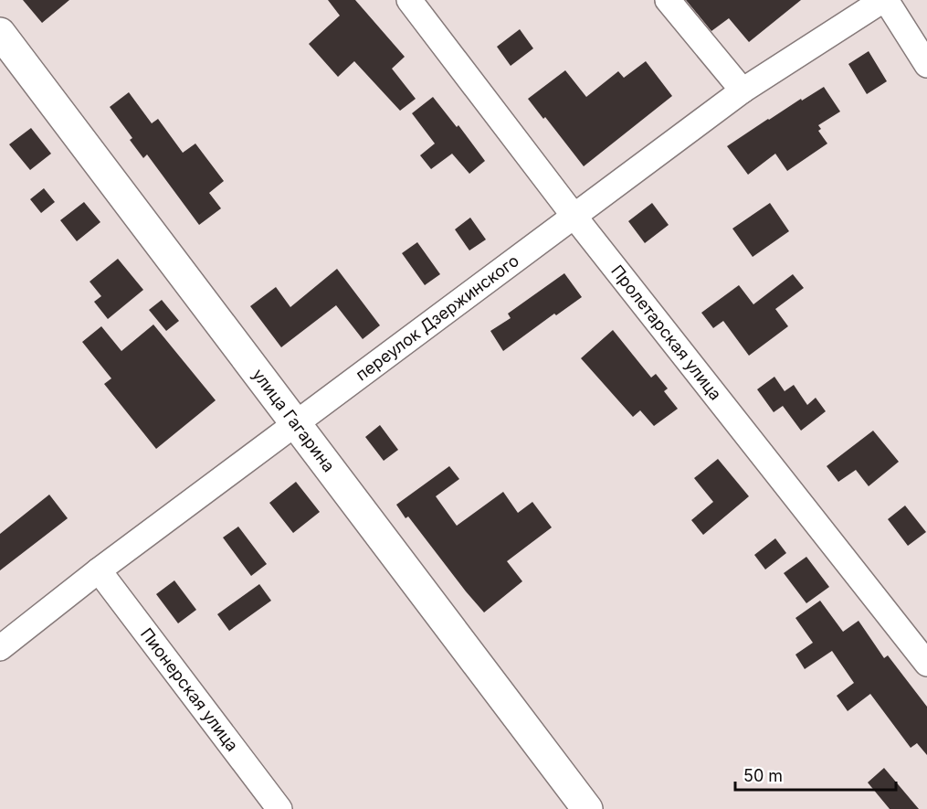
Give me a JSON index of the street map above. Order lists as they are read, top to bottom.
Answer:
{
  "streets": {
    "street": [
      "переулок Дзержинского",
      "Пролетарская улица",
      "улица Гагарина",
      "Пионерская улица"
    ]
  },
  "crossings": [
    ["переулок Дзержинского", "Пролетарская улица"],
    ["переулок Дзержинского", "улица Гагарина"],
    ["переулок Дзержинского", "Пионерская улица"]
  ],
  "scale_bar": "50 m"
}
